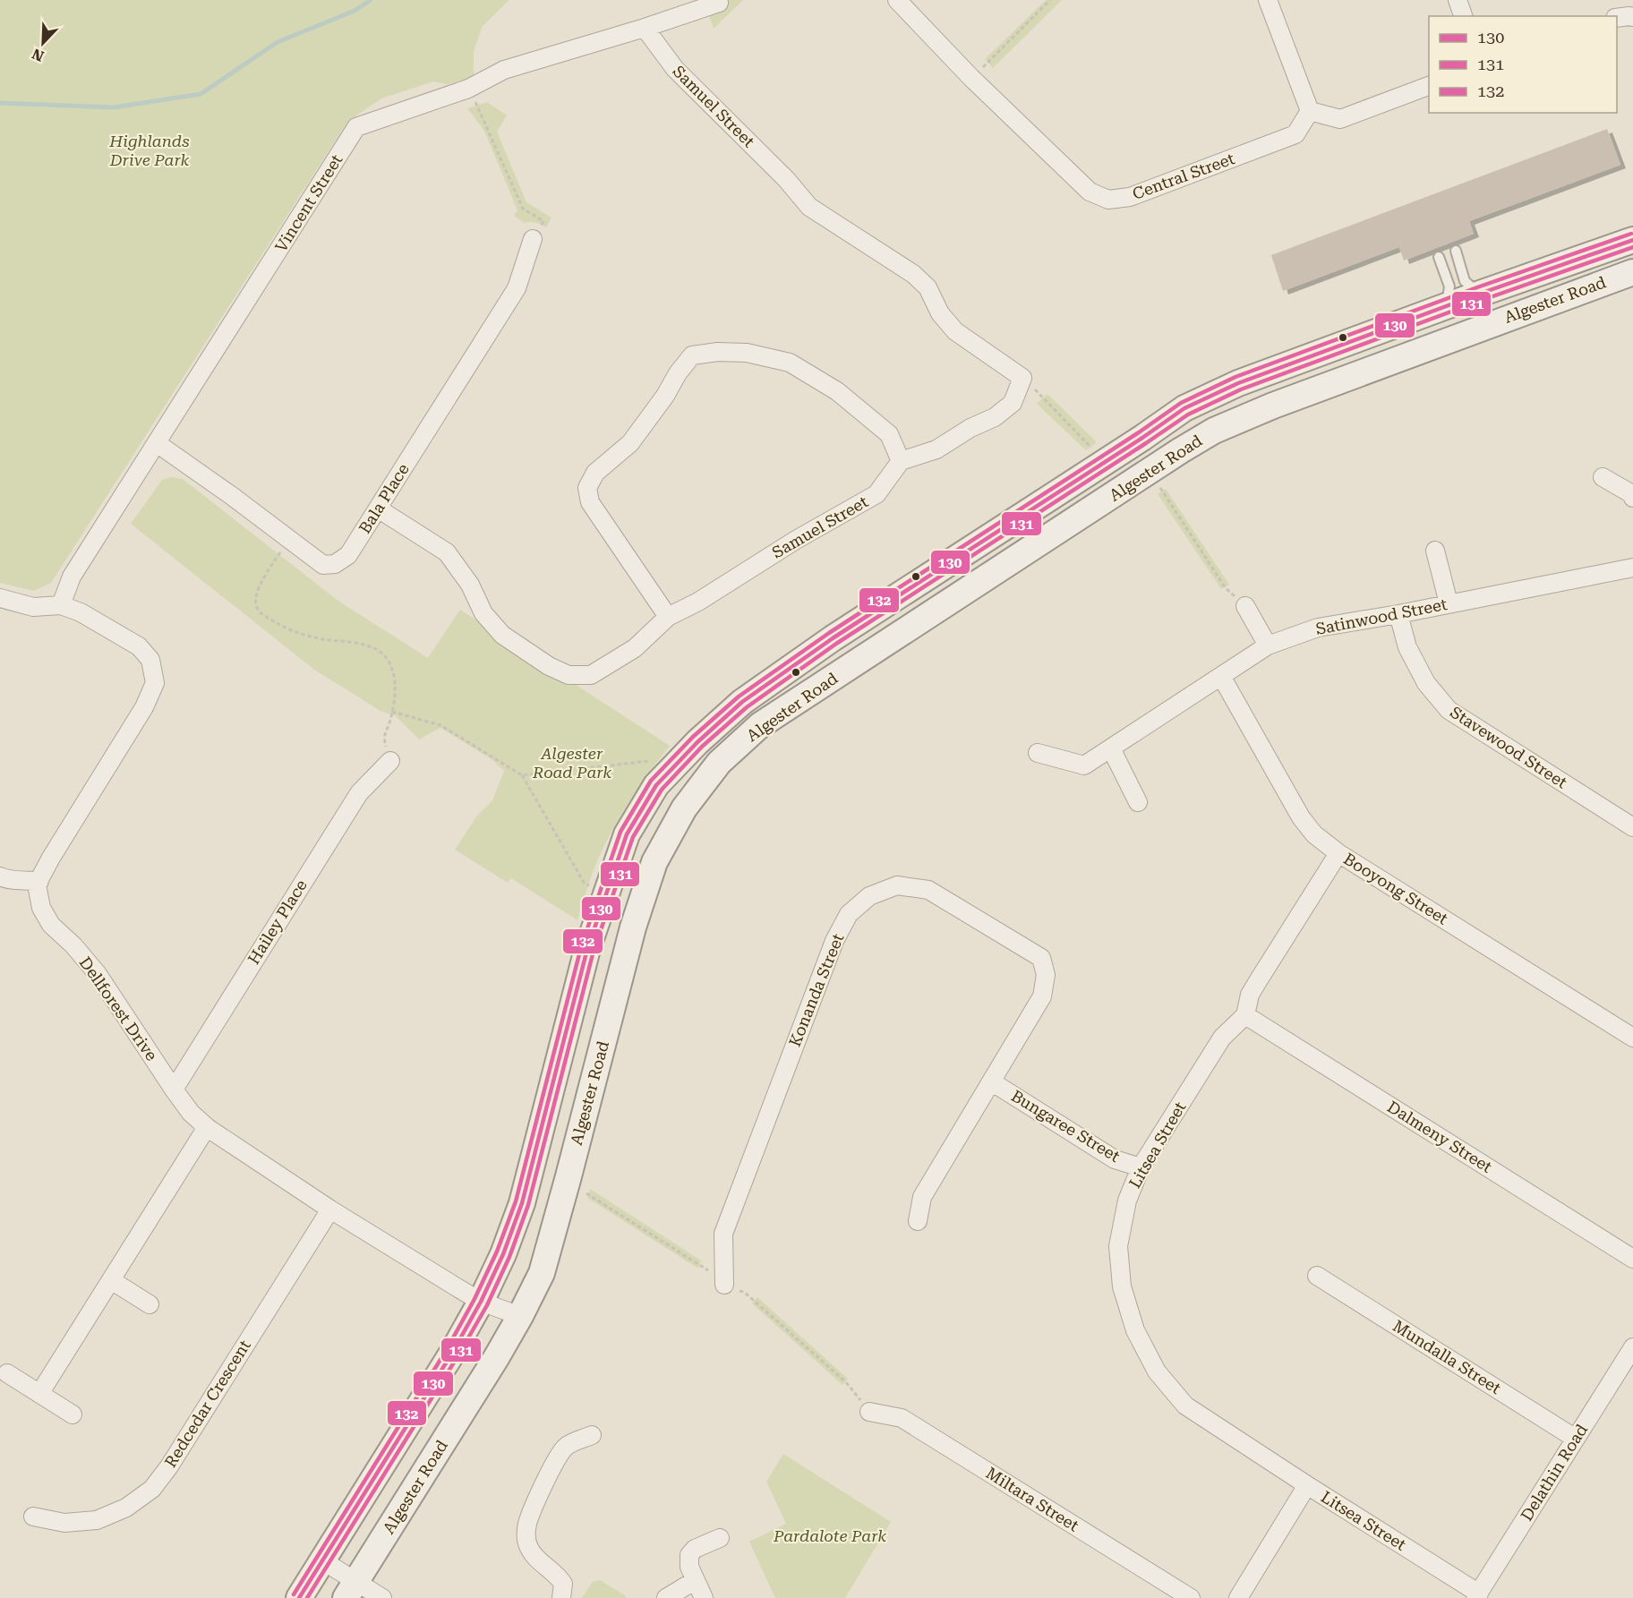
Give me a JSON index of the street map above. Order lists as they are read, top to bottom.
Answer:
{
  "streets": {
    "main road": ["Algester Road"],
    "street": [
      "Samuel Street",
      "Central Street",
      "Vincent Street",
      "Bala Place",
      "Satinwood Street",
      "Stavewood Street",
      "Booyong Street",
      "Hailey Place",
      "Konanda Street",
      "Dellforest Drive",
      "Bungaree Street",
      "Dalmeny Street",
      "Litsea Street",
      "Mundalla Street",
      "Redcedar Crescent",
      "Delathin Road",
      "Miltara Street"
    ]
  },
  "crossings": [
    ["Samuel Street", "Vincent Street"],
    ["Samuel Street", "Bala Place"],
    ["Vincent Street", "Bala Place"],
    ["Algester Road", "Dellforest Drive"],
    ["Satinwood Street", "Stavewood Street"],
    ["Satinwood Street", "Booyong Street"],
    ["Booyong Street", "Litsea Street"],
    ["Hailey Place", "Dellforest Drive"],
    ["Konanda Street", "Bungaree Street"],
    ["Dellforest Drive", "Redcedar Crescent"],
    ["Bungaree Street", "Litsea Street"],
    ["Dalmeny Street", "Litsea Street"],
    ["Litsea Street", "Delathin Road"],
    ["Mundalla Street", "Delathin Road"]
  ],
  "parks": ["Highlands Drive Park", "Algester Road Park", "Pardalote Park"],
  "lines": ["transit line 132", "transit line 130", "transit line 131"],
  "legend": ["130", "131", "132"],
  "north": "bottom left"
}
